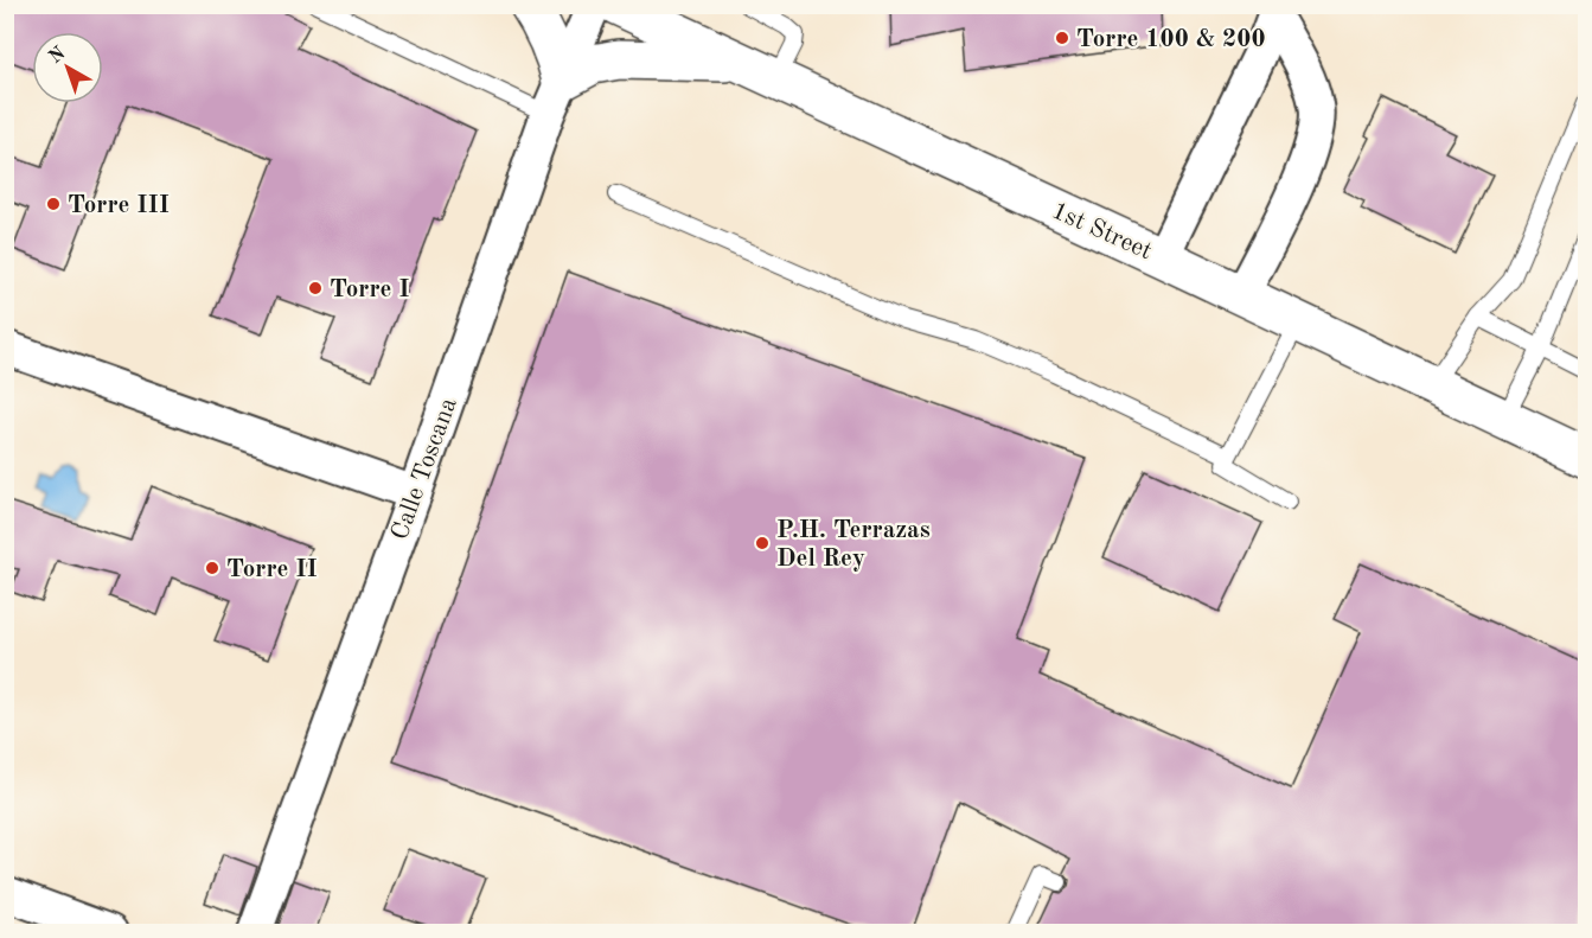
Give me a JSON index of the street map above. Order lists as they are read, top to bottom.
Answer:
{
  "streets": {
    "street": ["1st Street", "Calle Toscana"]
  },
  "places": [
    "Torre 100 & 200",
    "Torre III",
    "Torre I",
    "P.H. Terrazas Del Rey",
    "Torre II"
  ],
  "north": "top left"
}
